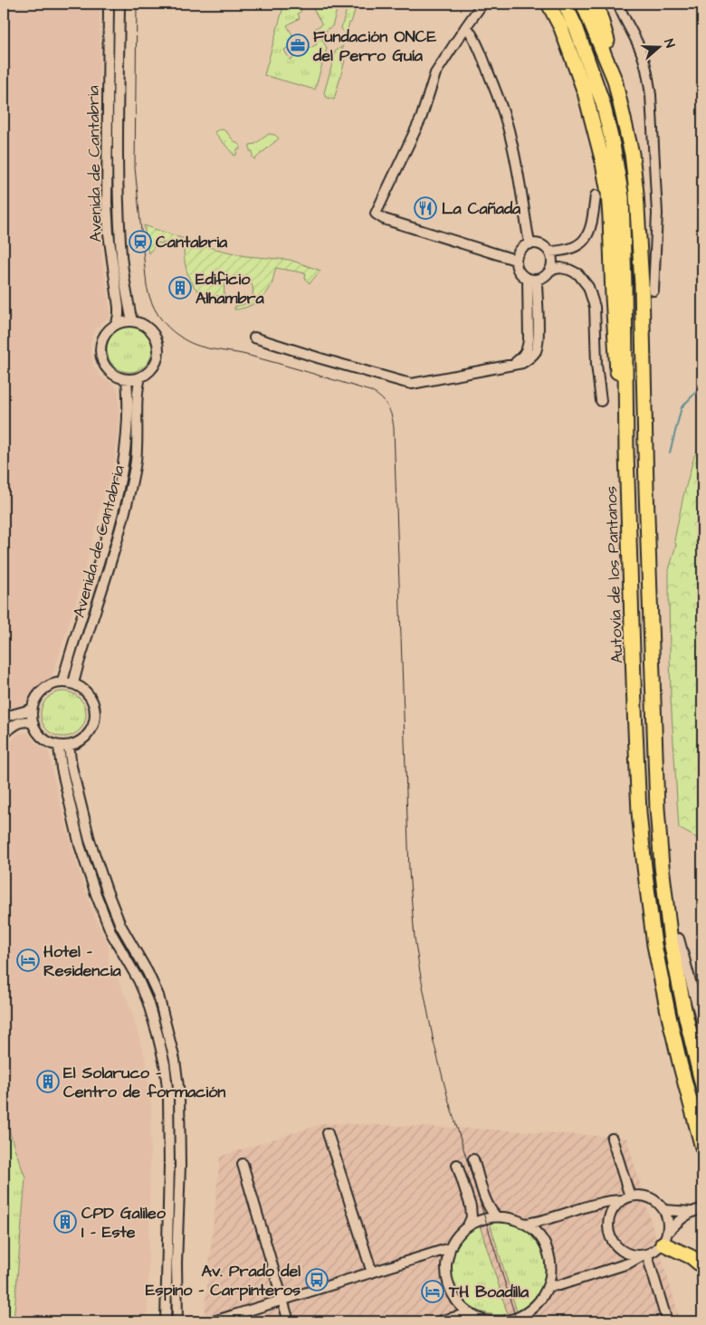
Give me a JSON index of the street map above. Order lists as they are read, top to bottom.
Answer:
{
  "streets": {
    "highway": ["Autovía de los Pantanos"],
    "street": ["Avenida de Cantabria"]
  },
  "places": {
    "office": ["Fundación ONCE del Perro Guía"],
    "restaurant": ["La Cañada"],
    "station": ["Cantabria"],
    "building": ["Edificio Alhambra", "El Solaruco - Centro de formación", "CPD Galileo I - Este"],
    "hotel": ["Hotel - Residencia", "TH Boadilla"],
    "bus stop": ["Av. Prado del Espino - Carpinteros"]
  },
  "north": "right"
}
